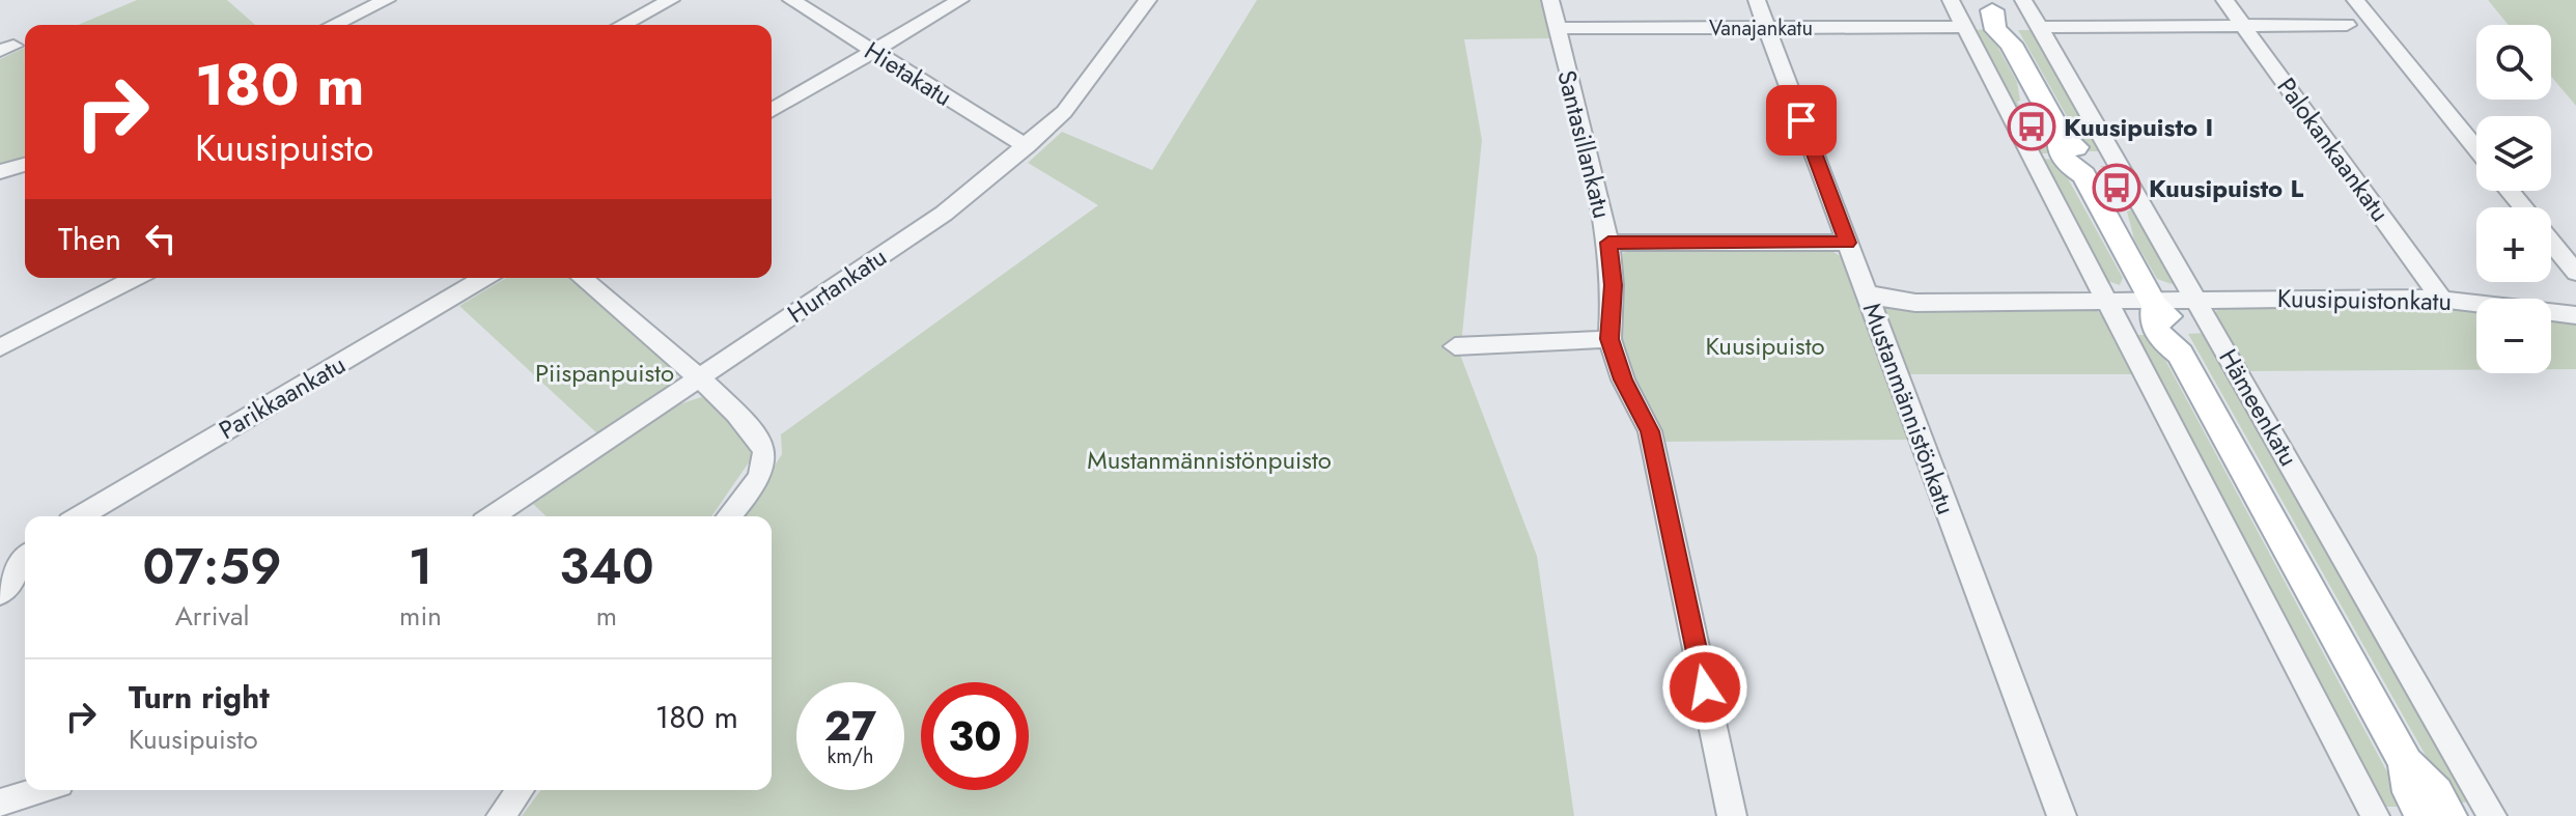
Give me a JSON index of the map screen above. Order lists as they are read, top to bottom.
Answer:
{
  "streets": {
    "main road": ["Hämeenkatu"],
    "street": [
      "Vanajankatu",
      "Hietakatu",
      "Santasillankatu",
      "Palokankaankatu",
      "Hurtankatu",
      "Kuusipuistonkatu",
      "Parikkaankatu",
      "Mustanmännistönkatu"
    ]
  },
  "crossings": [
    ["Vanajankatu", "Santasillankatu"],
    ["Vanajankatu", "Mustanmännistönkatu"],
    ["Hietakatu", "Hurtankatu"],
    ["Palokankaankatu", "Kuusipuistonkatu"],
    ["Kuusipuistonkatu", "Hämeenkatu"]
  ],
  "parks": ["Kuusipuisto", "Piispanpuisto", "Mustanmännistönpuisto"],
  "places": {
    "bus stop": ["Kuusipuisto I", "Kuusipuisto L"]
  },
  "page": {
    "map_buttons": ["+", "−"],
    "turn": ["180 m", "Kuusipuisto"],
    "then": "Then",
    "eta": [
      "07:59",
      "Arrival",
      "1",
      "min",
      "340",
      "m"
    ],
    "list": [
      {
        "name": "Turn right",
        "note": "Kuusipuisto",
        "value": "180 m"
      }
    ],
    "speed": "27 km/h",
    "limit": "30"
  }
}
